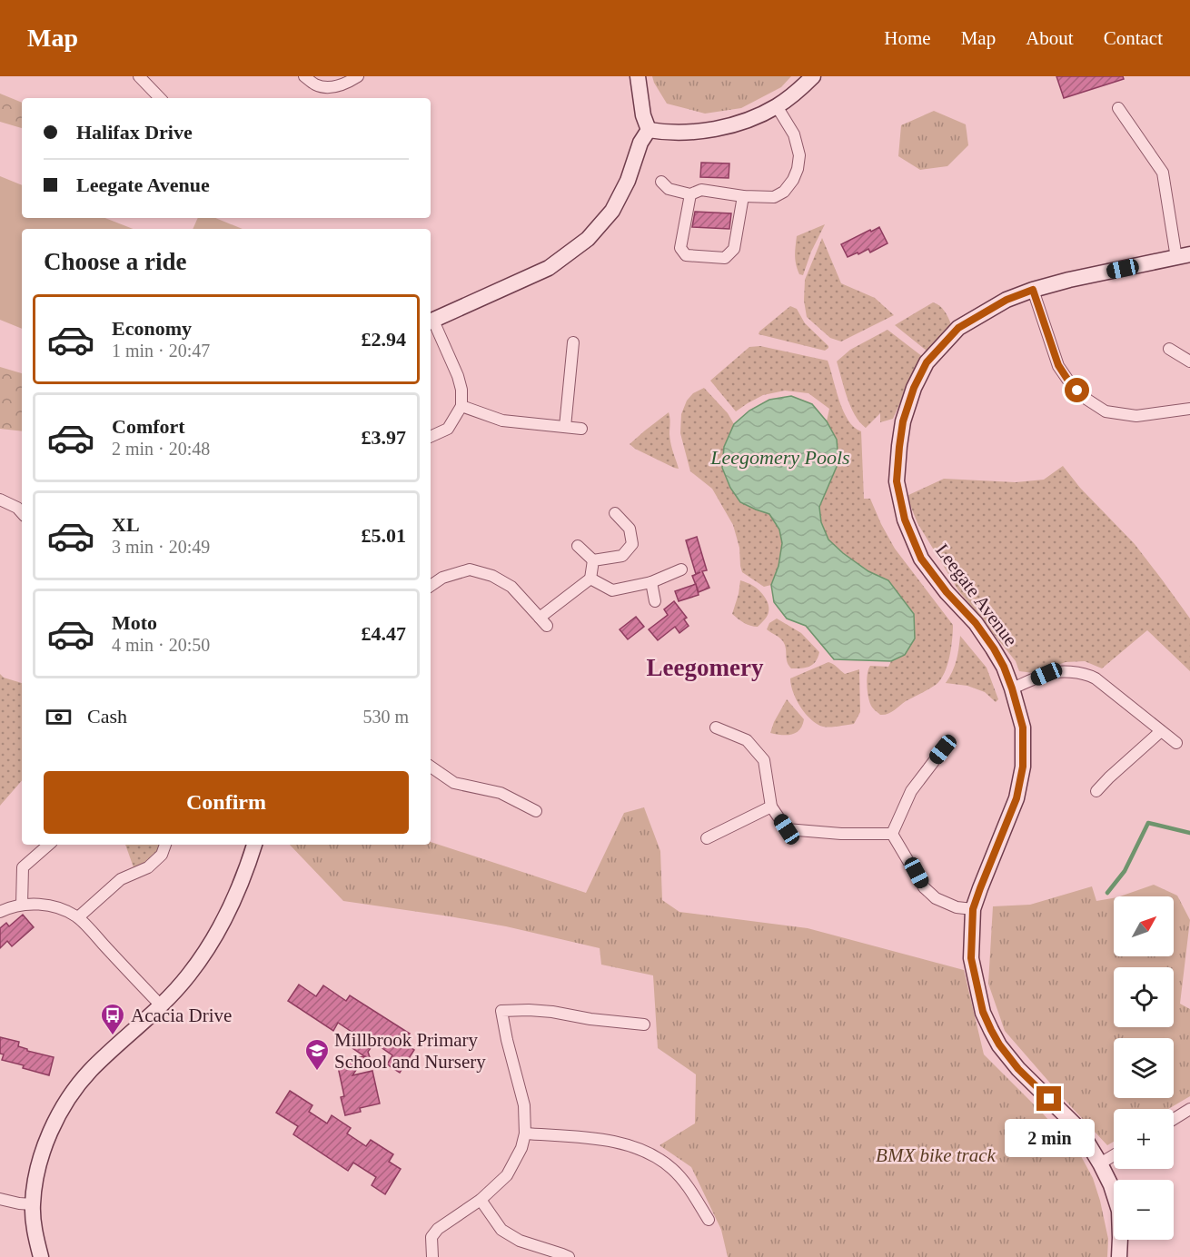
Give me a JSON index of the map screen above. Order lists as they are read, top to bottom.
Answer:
{
  "streets": {
    "street": ["Leegate Avenue"]
  },
  "districts": ["Leegomery"],
  "water": ["Leegomery Pools"],
  "parks": ["BMX bike track"],
  "places": {
    "bus stop": ["Acacia Drive"],
    "school or university": ["Millbrook Primary School and Nursery"]
  },
  "north": "top right",
  "page": {
    "header": "Map",
    "nav": [
      "Home",
      "Map",
      "About",
      "Contact"
    ],
    "banner": ["Halifax Drive", "Leegate Avenue"],
    "heading": "Choose a ride",
    "list": [
      {
        "name": "Economy",
        "note": "1 min · 20:47",
        "value": "£2.94"
      },
      {
        "name": "Comfort",
        "note": "2 min · 20:48",
        "value": "£3.97"
      },
      {
        "name": "XL",
        "note": "3 min · 20:49",
        "value": "£5.01"
      },
      {
        "name": "Moto",
        "note": "4 min · 20:50",
        "value": "£4.47"
      }
    ],
    "pay": ["Cash", "530 m"],
    "buttons": "Confirm",
    "map_buttons": ["+", "−"],
    "bubble": "2 min"
  }
}
